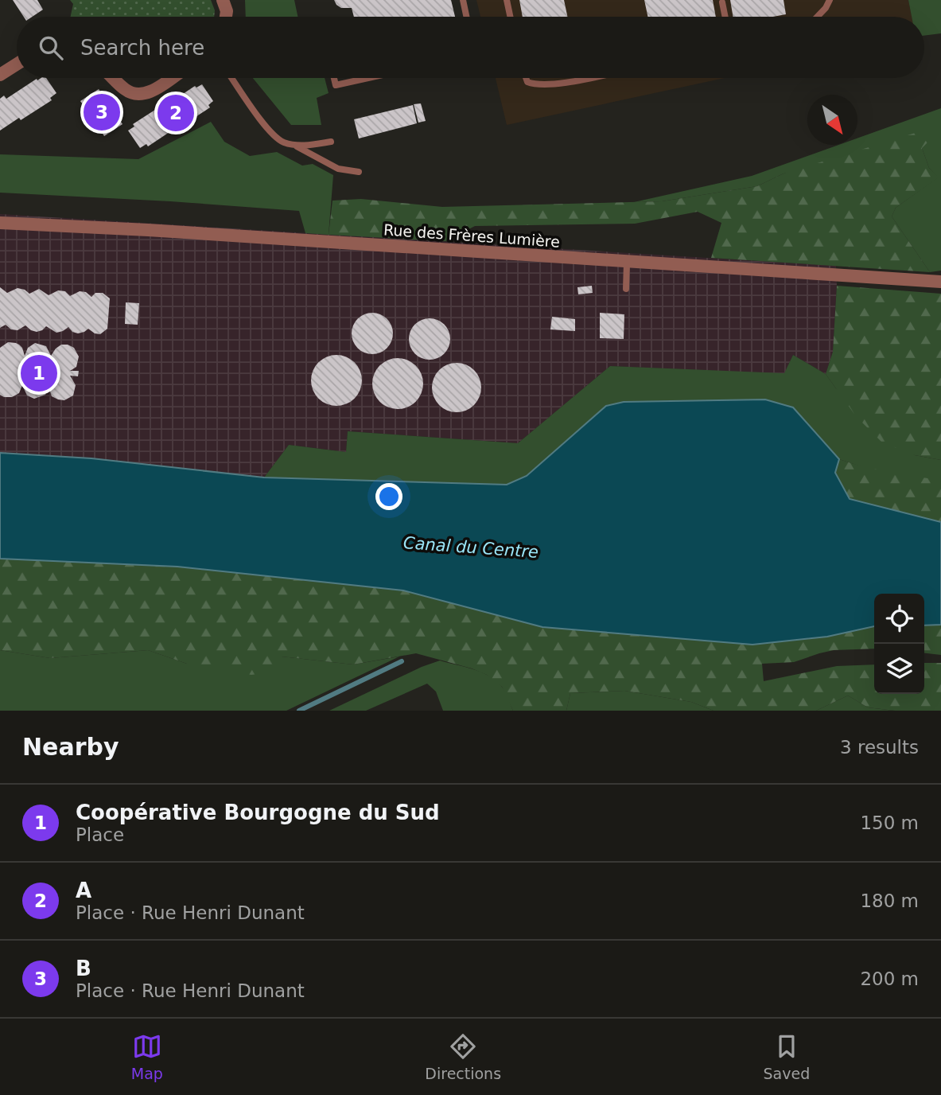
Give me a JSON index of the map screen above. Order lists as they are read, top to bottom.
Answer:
{
  "streets": {
    "street": ["Rue des Frères Lumière"]
  },
  "water": ["Canal du Centre"],
  "north": "bottom right",
  "page": {
    "search": "Search here",
    "pins": ["3", "2", "1"],
    "heading": ["Nearby", "3 results"],
    "list": [
      {
        "mark": "1",
        "name": "Coopérative Bourgogne du Sud",
        "note": "Place",
        "value": "150 m"
      },
      {
        "mark": "2",
        "name": "A",
        "note": "Place · Rue Henri Dunant",
        "value": "180 m"
      },
      {
        "mark": "3",
        "name": "B",
        "note": "Place · Rue Henri Dunant",
        "value": "200 m"
      }
    ],
    "nav": ["Map", "Directions", "Saved"]
  }
}
